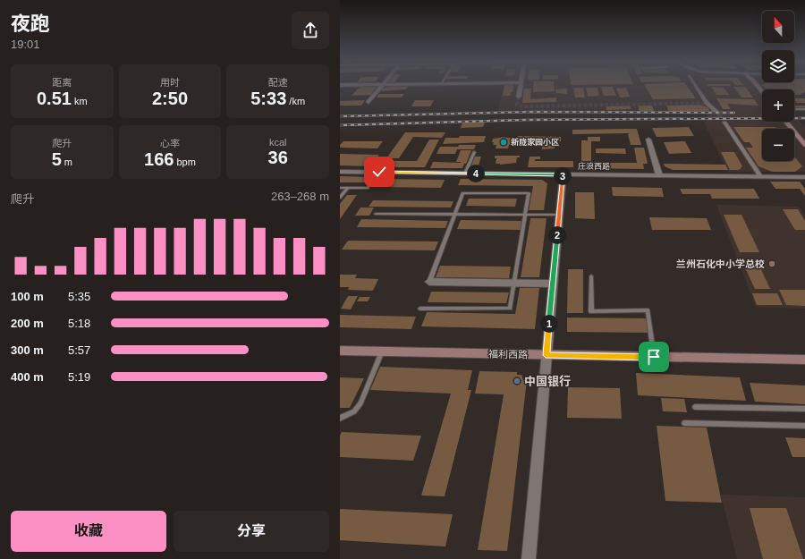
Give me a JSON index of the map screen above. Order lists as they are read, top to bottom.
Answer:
{
  "streets": {
    "main road": ["福利西路"],
    "street": ["庄浪西路"]
  },
  "places": ["新陇家园小区", "兰州石化中小学总校", "中国银行"],
  "north": "top",
  "page": {
    "heading": ["夜跑", "19:01"],
    "map_buttons": ["+", "−"],
    "stats": [
      ["距离", "0.51 km"],
      ["用时", "2:50"],
      ["配速", "5:33 /km"],
      ["爬升", "5 m"],
      ["心率", "166 bpm"],
      ["kcal", "36"]
    ],
    "pins": [
      "4",
      "3",
      "2",
      "1"
    ],
    "chart": ["爬升", "263–268 m"],
    "list": [
      {
        "name": "100 m",
        "note": "5:35"
      },
      {
        "name": "200 m",
        "note": "5:18"
      },
      {
        "name": "300 m",
        "note": "5:57"
      },
      {
        "name": "400 m",
        "note": "5:19"
      }
    ],
    "buttons": ["收藏", "分享"]
  }
}
